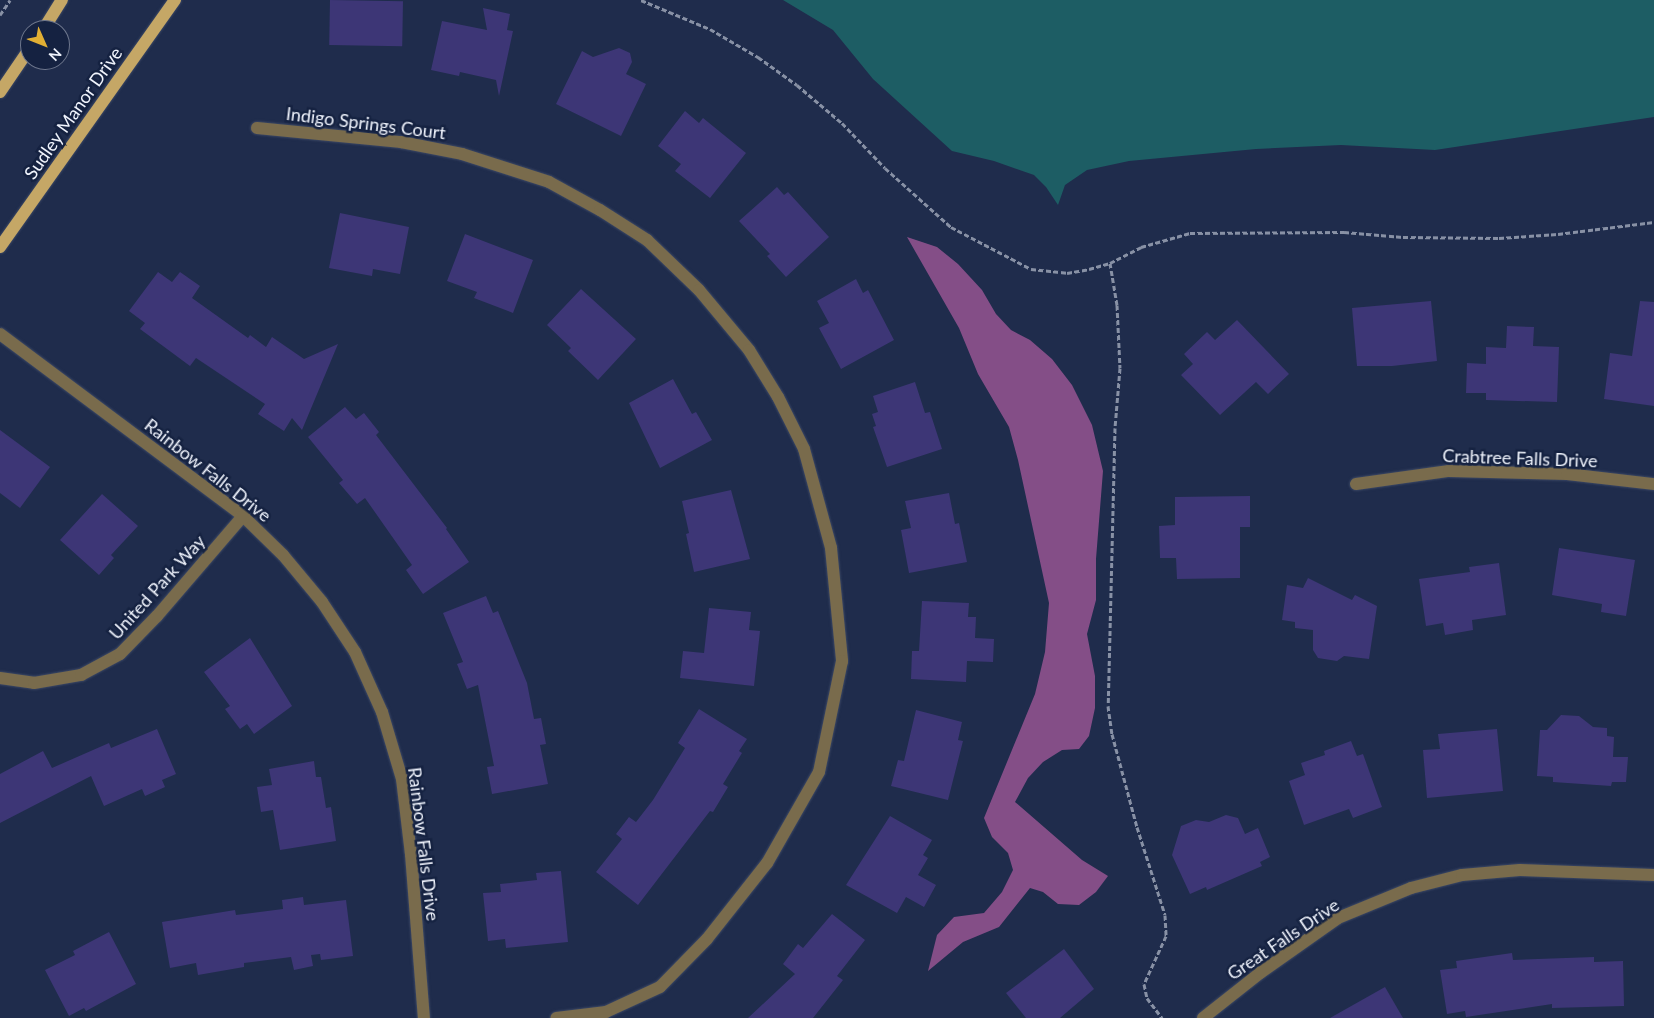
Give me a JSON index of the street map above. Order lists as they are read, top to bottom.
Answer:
{
  "streets": {
    "main road": ["Sudley Manor Drive"],
    "street": [
      "Indigo Springs Court",
      "Crabtree Falls Drive",
      "Rainbow Falls Drive",
      "United Park Way",
      "Great Falls Drive"
    ]
  },
  "crossings": [
    ["Rainbow Falls Drive", "United Park Way"]
  ],
  "north": "bottom right"
}
